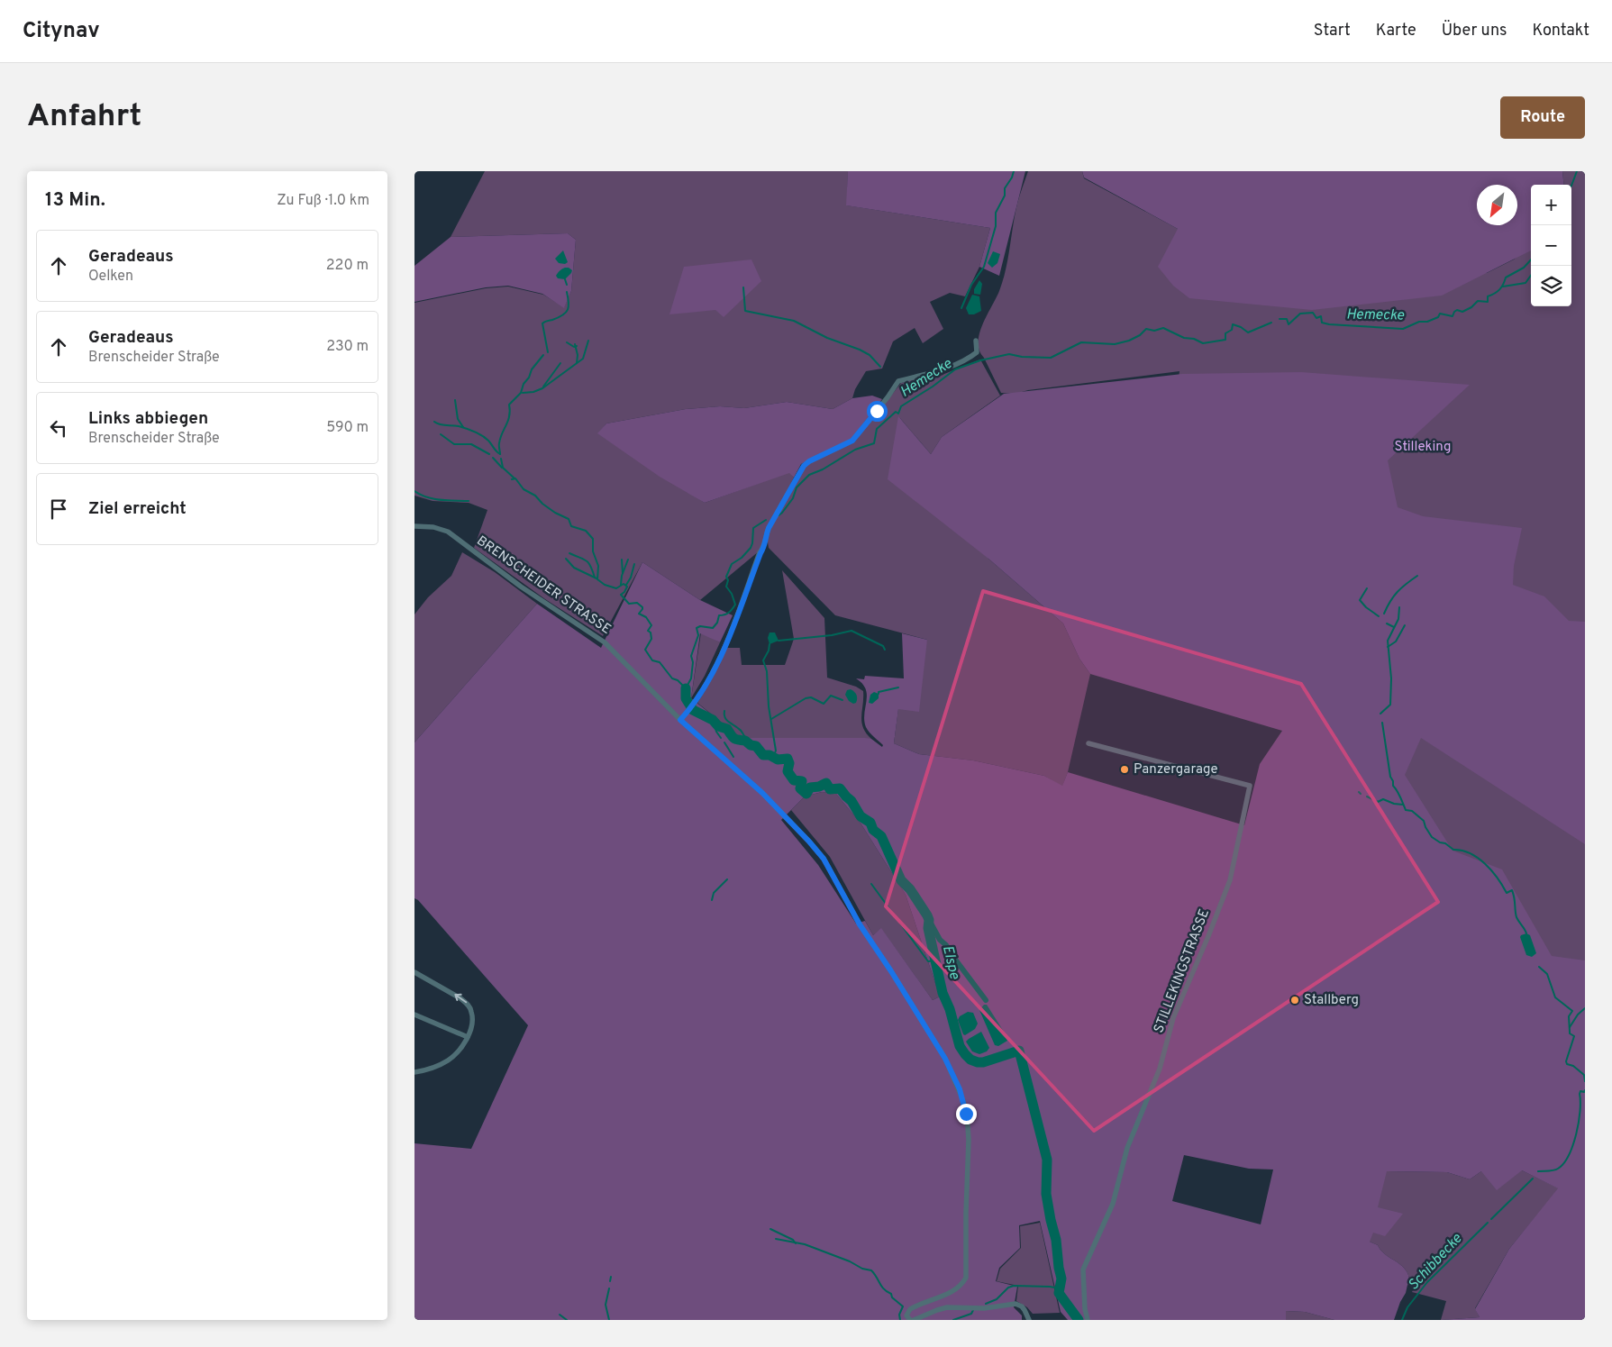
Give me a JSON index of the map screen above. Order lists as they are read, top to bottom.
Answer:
{
  "streets": {
    "street": ["BRENSCHEIDER STRASSE", "STILLEKINGSTRASSE"]
  },
  "water": ["Hemecke", "Elspe", "Schibbecke"],
  "parks": ["Stilleking"],
  "places": ["Panzergarage", "Stallberg"],
  "north": "bottom left",
  "page": {
    "header": "Citynav",
    "nav": [
      "Start",
      "Karte",
      "Über uns",
      "Kontakt"
    ],
    "buttons": "Route",
    "title": "Anfahrt",
    "heading": ["13 Min.", "Zu Fuß · 1.0 km"],
    "map_buttons": ["+", "−"],
    "list": [
      ["Geradeaus", "Oelken", "220 m"],
      ["Geradeaus", "Brenscheider Straße", "230 m"],
      ["Links abbiegen", "Brenscheider Straße", "590 m"],
      "Ziel erreicht"
    ]
  }
}
